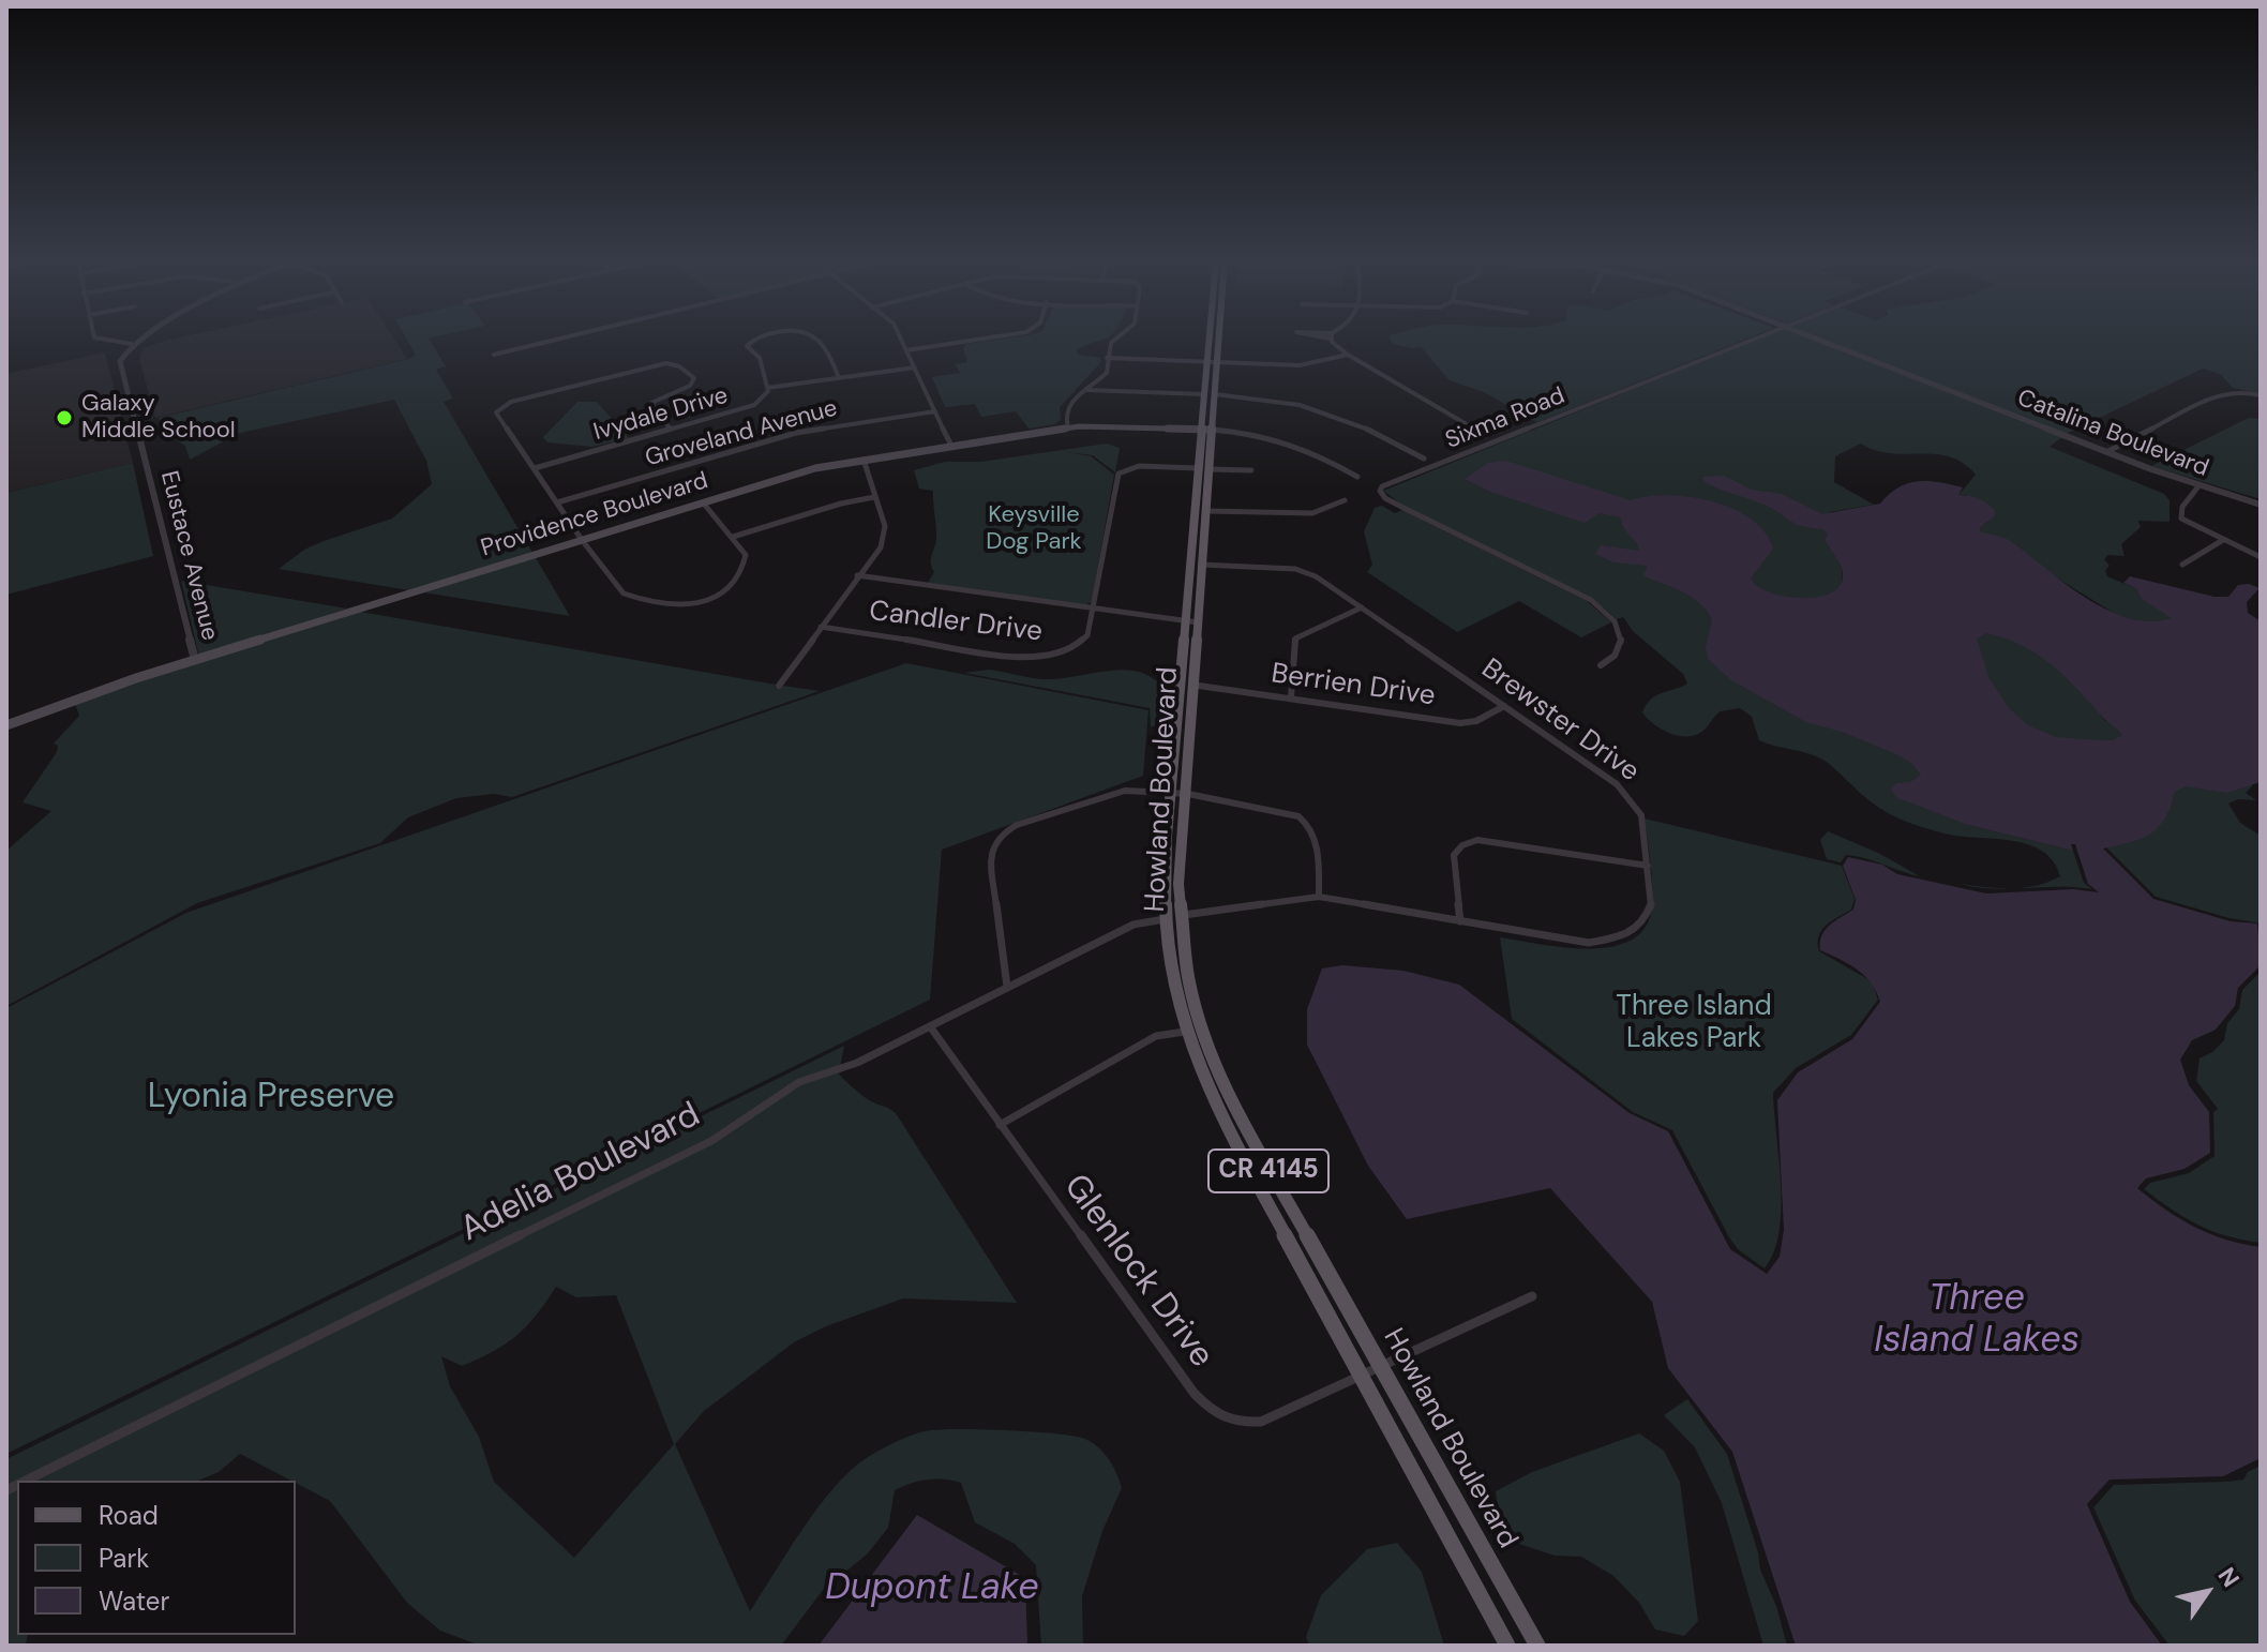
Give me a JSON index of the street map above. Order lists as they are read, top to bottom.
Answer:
{
  "streets": {
    "main road": ["Providence Boulevard", "Howland Boulevard", "CR 4145"],
    "street": [
      "Ivydale Drive",
      "Sixma Road",
      "Groveland Avenue",
      "Catalina Boulevard",
      "Eustace Avenue",
      "Candler Drive",
      "Berrien Drive",
      "Brewster Drive",
      "Adelia Boulevard",
      "Glenlock Drive"
    ]
  },
  "crossings": [
    ["Providence Boulevard", "Eustace Avenue"],
    ["Providence Boulevard", "Howland Boulevard"],
    ["Candler Drive", "Howland Boulevard"],
    ["Berrien Drive", "Brewster Drive"],
    ["Berrien Drive", "Howland Boulevard"],
    ["Brewster Drive", "Howland Boulevard"],
    ["Howland Boulevard", "Adelia Boulevard"],
    ["Howland Boulevard", "Glenlock Drive"],
    ["Adelia Boulevard", "Glenlock Drive"]
  ],
  "water": ["Three Island Lakes", "Dupont Lake"],
  "parks": ["Keysville Dog Park", "Three Island Lakes Park", "Lyonia Preserve"],
  "places": ["Galaxy Middle School"],
  "legend": ["Road", "Park", "Water"],
  "north": "top right"
}
